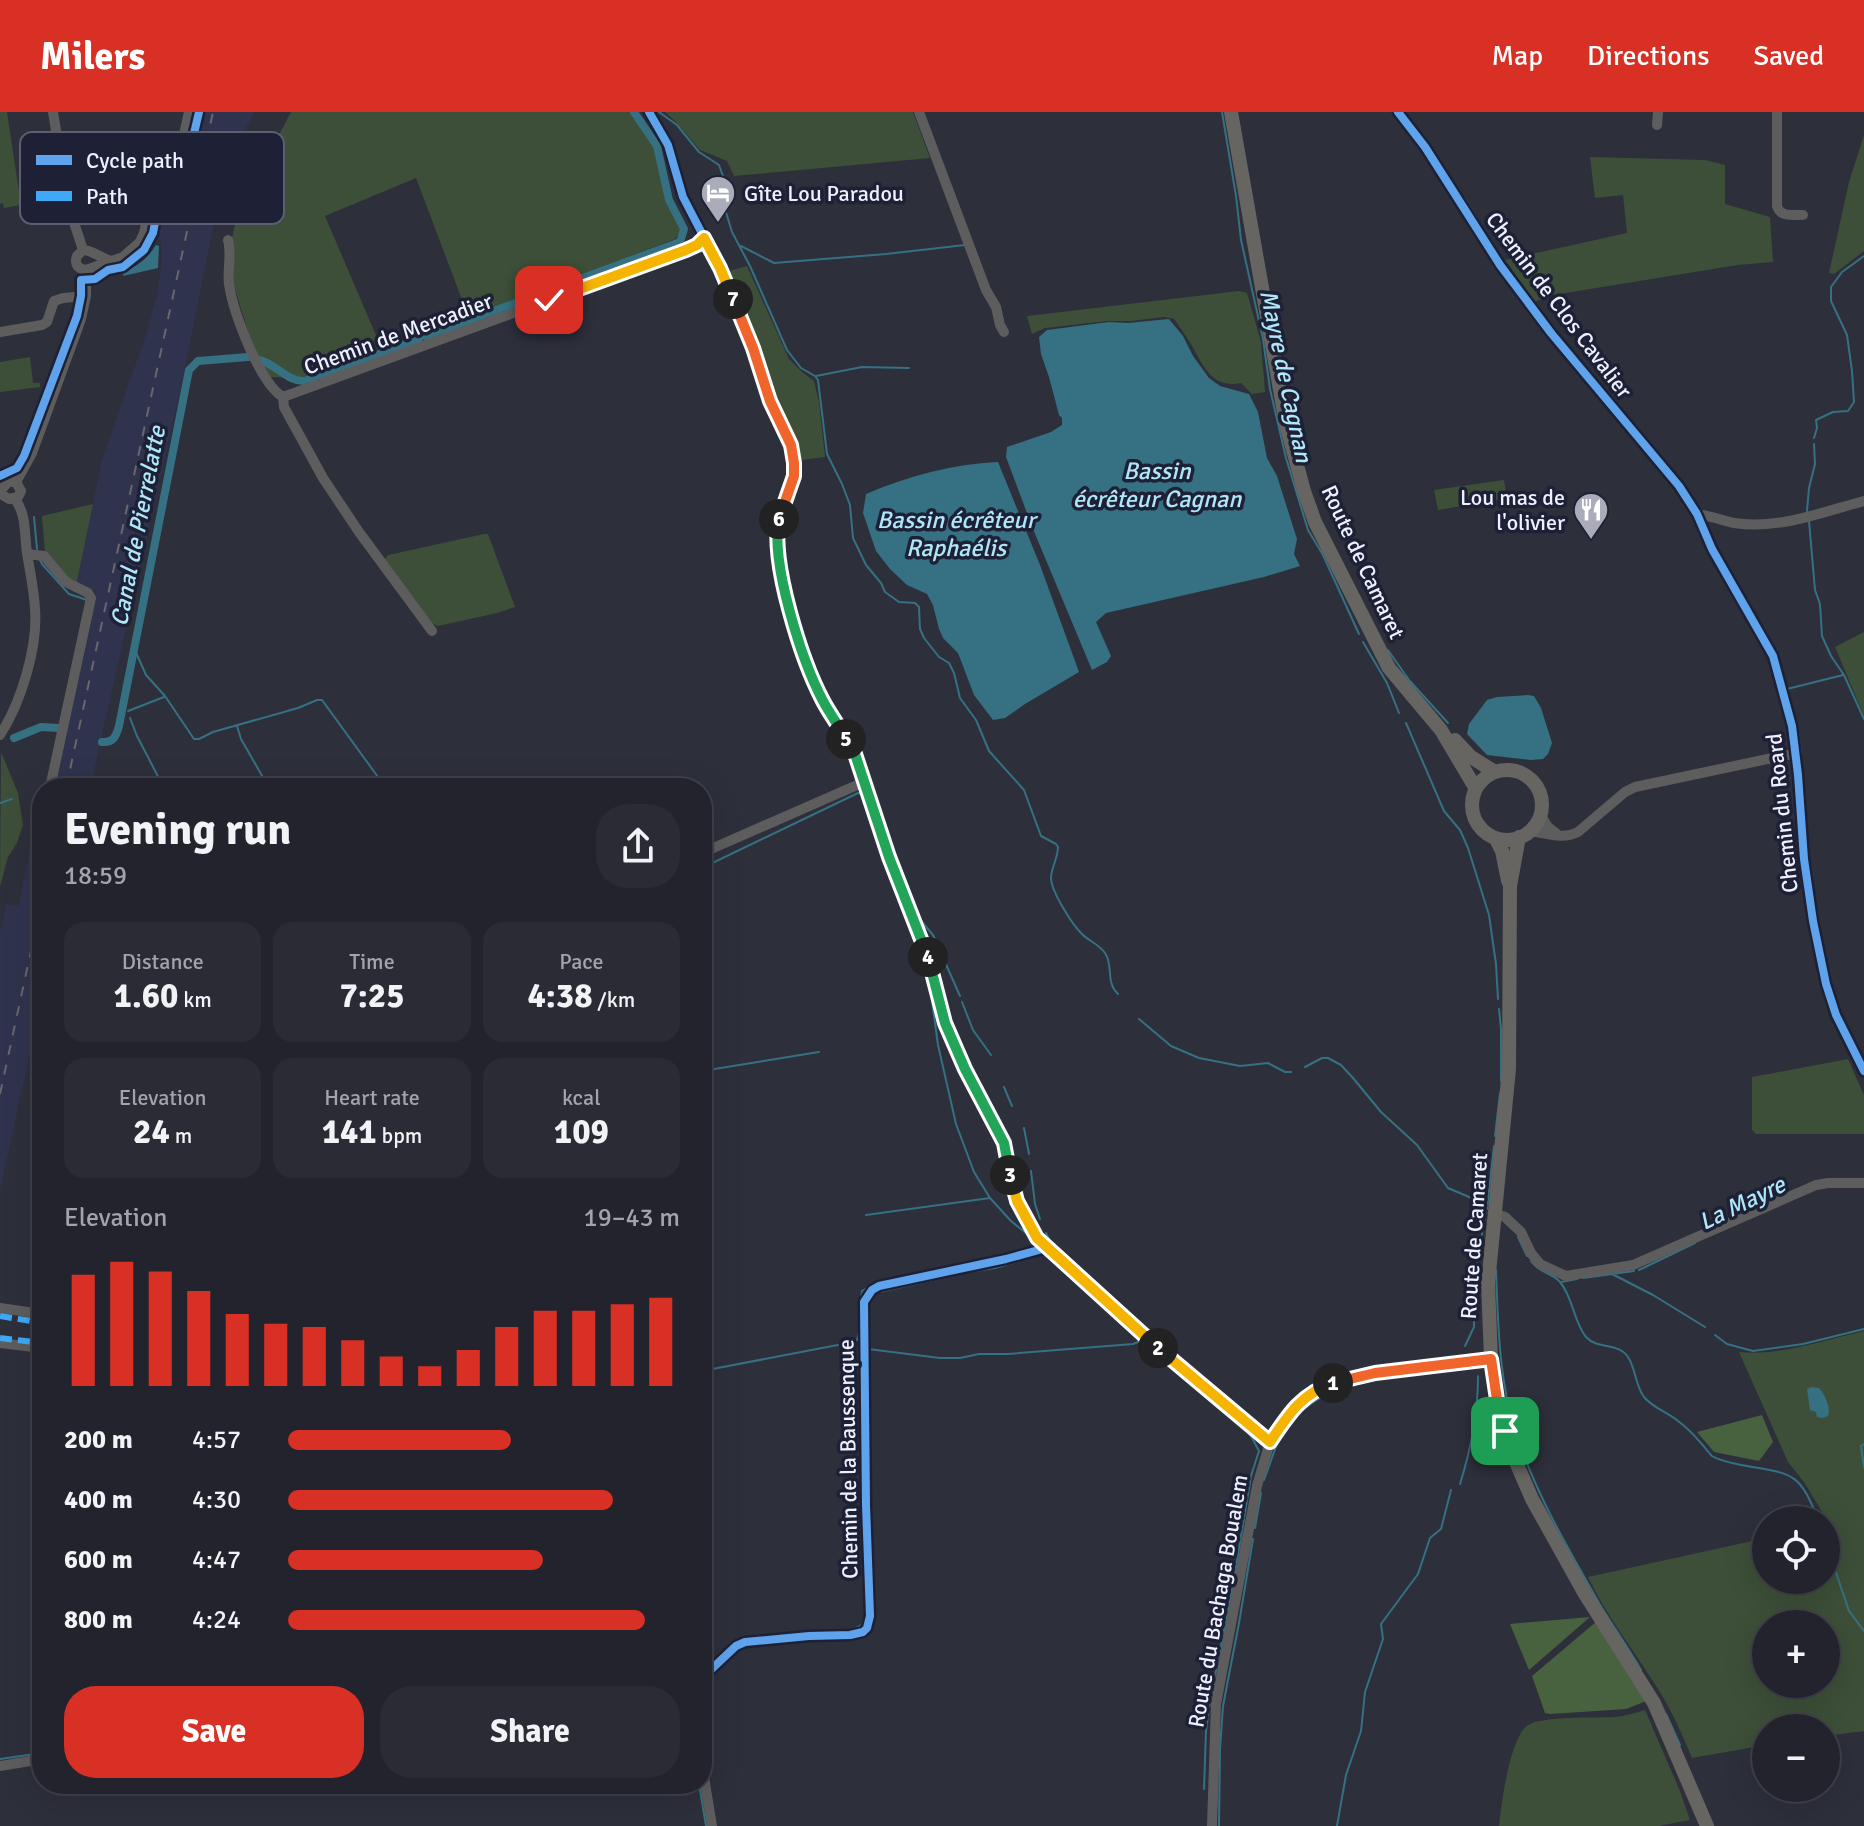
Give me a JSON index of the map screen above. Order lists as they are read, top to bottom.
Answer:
{
  "streets": {
    "main road": ["Route de Camaret"],
    "street": [
      "Chemin de Clos Cavalier",
      "Chemin de Mercadier",
      "Chemin du Roard",
      "Chemin de la Baussenque",
      "Route du Bachaga Boualem"
    ]
  },
  "crossings": [
    ["Chemin de Clos Cavalier", "Chemin du Roard"],
    ["Route de Camaret", "Route du Bachaga Boualem"]
  ],
  "water": [
    "Mayre de Cagnan",
    "Bassin écrêteur Cagnan",
    "Bassin écrêteur Raphaélis",
    "Canal de Pierrelatte",
    "La Mayre"
  ],
  "places": {
    "hotel": ["Gîte Lou Paradou"],
    "restaurant": ["Lou mas de l'olivier"]
  },
  "legend": ["Cycle path", "Path"],
  "page": {
    "header": "Milers",
    "nav": ["Map", "Directions", "Saved"],
    "pins": [
      "7",
      "6",
      "5",
      "4",
      "3",
      "2",
      "1"
    ],
    "heading": ["Evening run", "18:59"],
    "stats": [
      ["Distance", "1.60 km"],
      ["Time", "7:25"],
      ["Pace", "4:38 /km"],
      ["Elevation", "24 m"],
      ["Heart rate", "141 bpm"],
      ["kcal", "109"]
    ],
    "chart": ["Elevation", "19–43 m"],
    "list": [
      {
        "name": "200 m",
        "note": "4:57"
      },
      {
        "name": "400 m",
        "note": "4:30"
      },
      {
        "name": "600 m",
        "note": "4:47"
      },
      {
        "name": "800 m",
        "note": "4:24"
      }
    ],
    "map_buttons": ["+", "−"],
    "buttons": ["Save", "Share"]
  }
}
